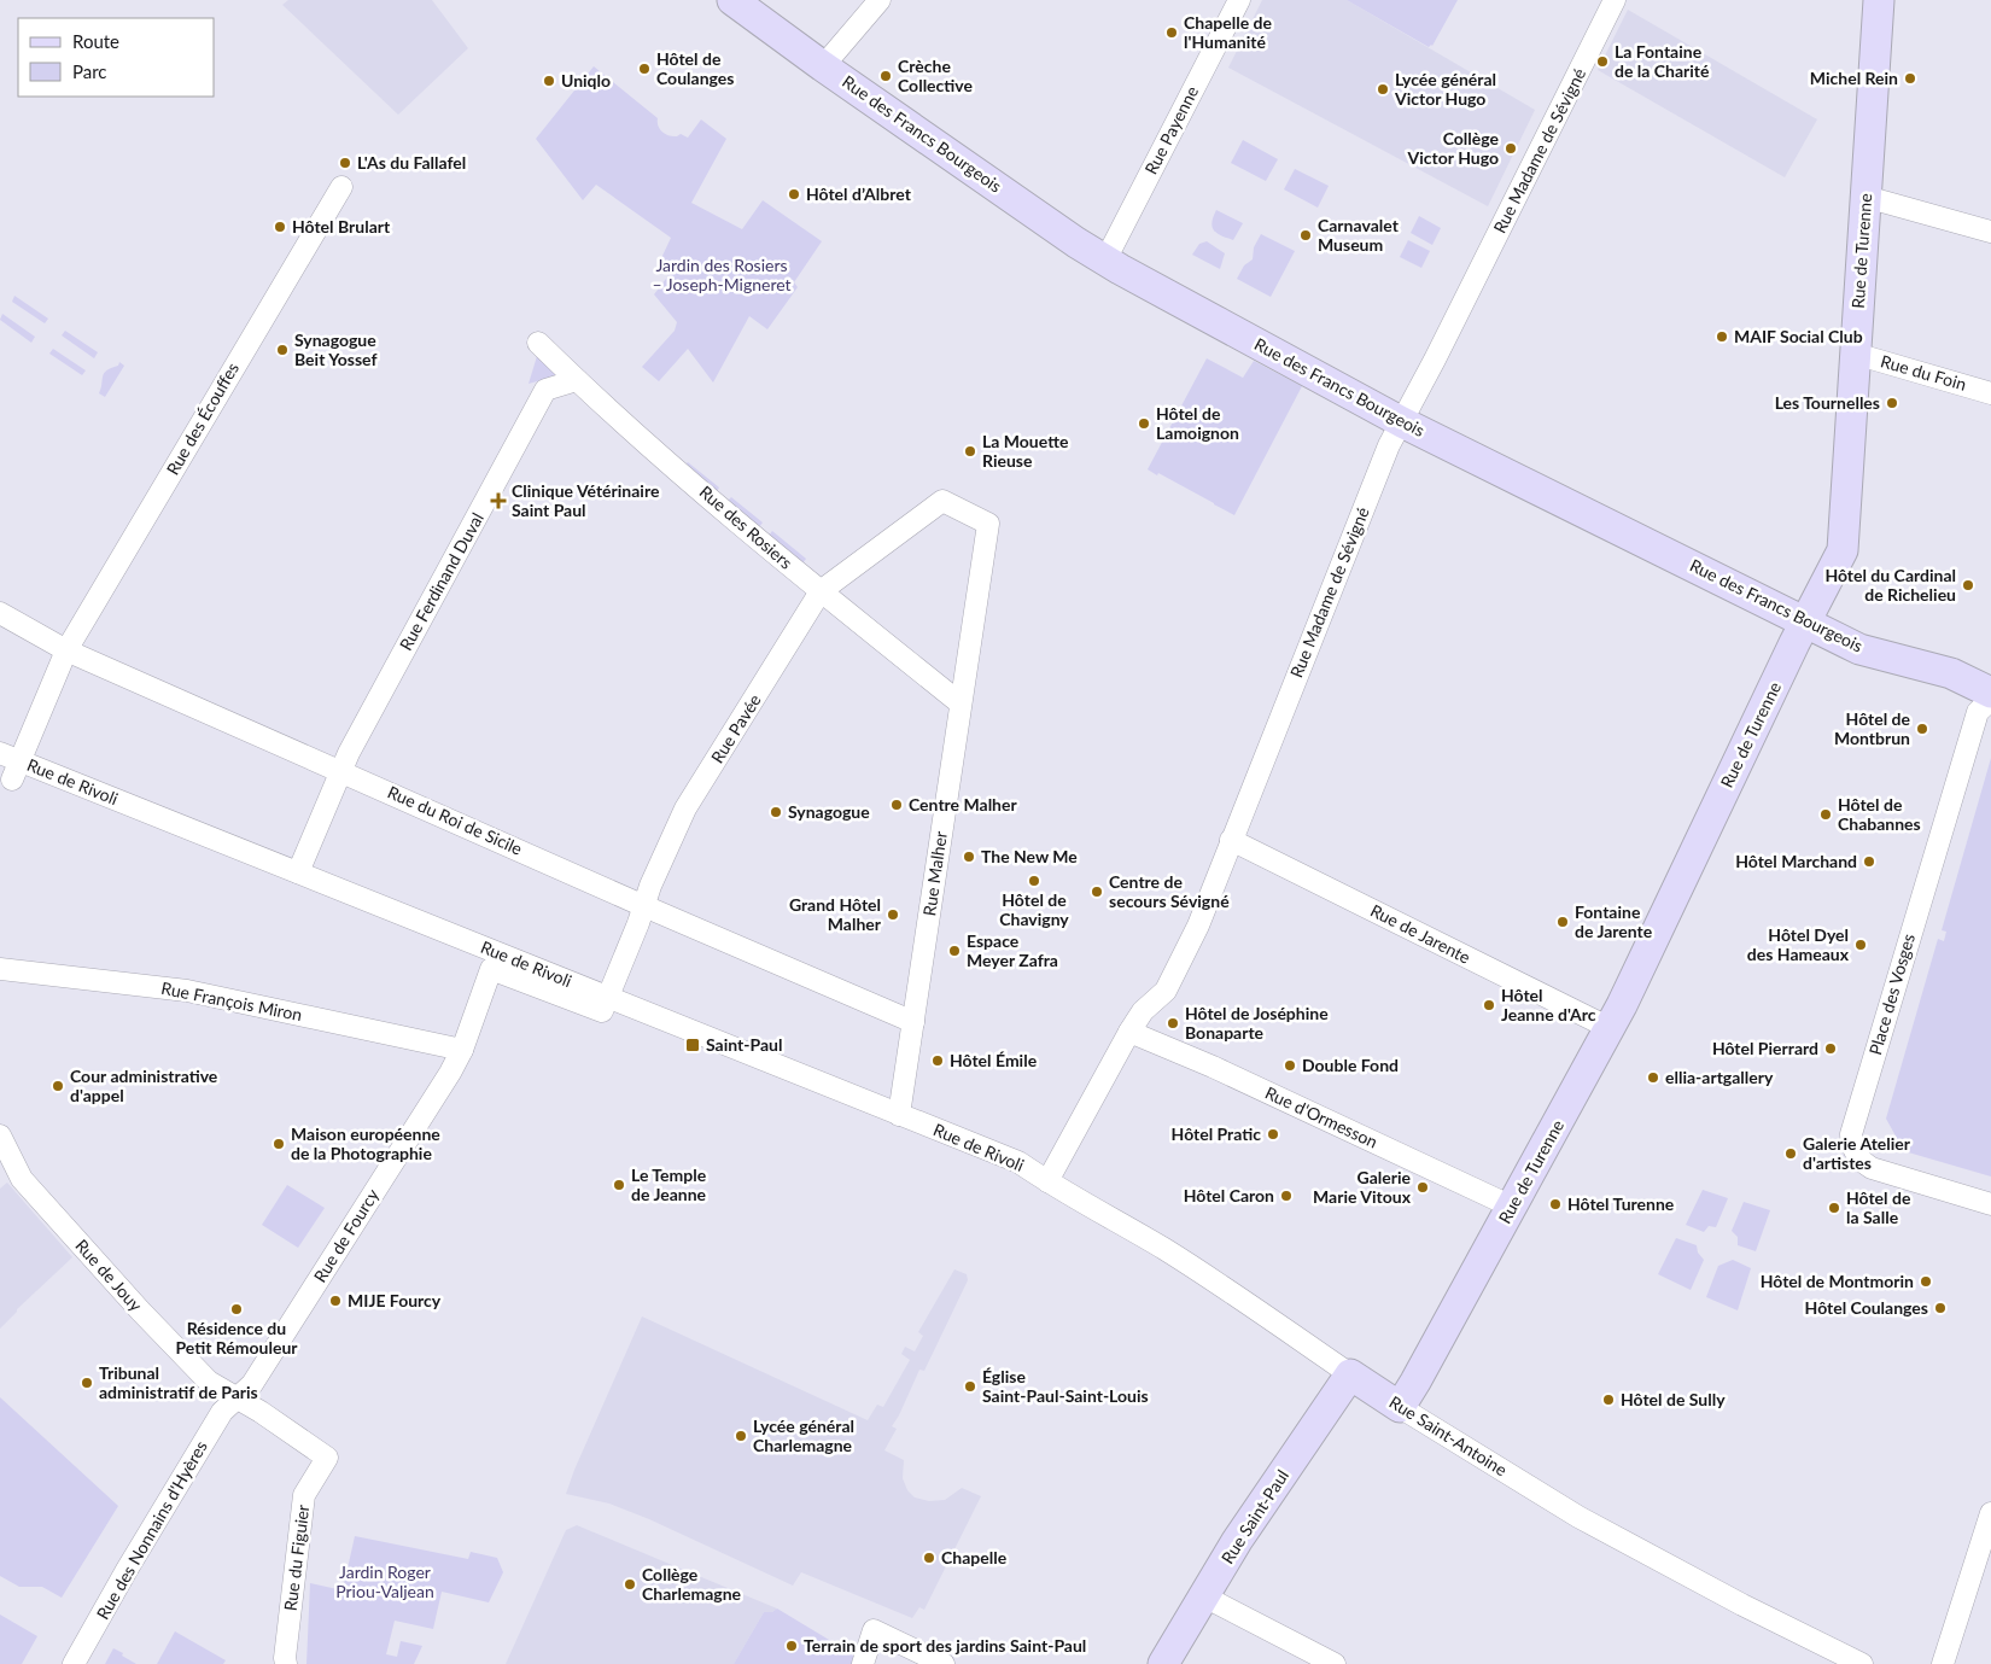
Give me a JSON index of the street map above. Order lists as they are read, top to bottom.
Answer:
{
  "streets": {
    "street": [
      "Rue Payenne",
      "Rue des Francs Bourgeois",
      "Rue Madame de Sévigné",
      "Rue de Turenne",
      "Rue du Foin",
      "Rue des Écouffes",
      "Rue des Rosiers",
      "Rue Ferdinand Duval",
      "Rue Pavée",
      "Rue de Rivoli",
      "Rue du Roi de Sicile",
      "Rue Malher",
      "Rue de Jarente",
      "Place des Vosges",
      "Rue François Miron",
      "Rue d'Ormesson",
      "Rue de Fourcy",
      "Rue de Jouy",
      "Rue Saint-Antoine",
      "Rue Saint-Paul",
      "Rue des Nonnains d'Hyères",
      "Rue du Figuier"
    ]
  },
  "crossings": [
    ["Rue Payenne", "Rue des Francs Bourgeois"],
    ["Rue des Francs Bourgeois", "Rue Madame de Sévigné"],
    ["Rue des Francs Bourgeois", "Rue de Turenne"],
    ["Rue Madame de Sévigné", "Rue de Rivoli"],
    ["Rue Madame de Sévigné", "Rue de Jarente"],
    ["Rue Madame de Sévigné", "Rue d'Ormesson"],
    ["Rue Madame de Sévigné", "Rue Saint-Antoine"],
    ["Rue de Turenne", "Rue du Foin"],
    ["Rue de Turenne", "Rue de Jarente"],
    ["Rue de Turenne", "Rue d'Ormesson"],
    ["Rue de Turenne", "Rue Saint-Antoine"],
    ["Rue des Écouffes", "Rue de Rivoli"],
    ["Rue des Écouffes", "Rue du Roi de Sicile"],
    ["Rue des Rosiers", "Rue Ferdinand Duval"],
    ["Rue des Rosiers", "Rue Pavée"],
    ["Rue des Rosiers", "Rue Malher"],
    ["Rue Ferdinand Duval", "Rue de Rivoli"],
    ["Rue Ferdinand Duval", "Rue du Roi de Sicile"],
    ["Rue Pavée", "Rue de Rivoli"],
    ["Rue Pavée", "Rue du Roi de Sicile"],
    ["Rue Pavée", "Rue Malher"],
    ["Rue de Rivoli", "Rue Malher"],
    ["Rue de Rivoli", "Rue de Fourcy"],
    ["Rue de Rivoli", "Rue Saint-Antoine"],
    ["Rue du Roi de Sicile", "Rue Malher"],
    ["Rue François Miron", "Rue de Fourcy"],
    ["Rue de Fourcy", "Rue de Jouy"],
    ["Rue de Fourcy", "Rue des Nonnains d'Hyères"],
    ["Rue de Jouy", "Rue des Nonnains d'Hyères"],
    ["Rue de Jouy", "Rue du Figuier"],
    ["Rue Saint-Antoine", "Rue Saint-Paul"]
  ],
  "parks": ["Jardin des Rosiers – Joseph-Migneret", "Jardin Roger Priou-Valjean"],
  "places": {
    "other": [
      "Chapelle de l'Humanité",
      "La Fontaine de la Charité",
      "Hôtel de Coulanges",
      "Crèche Collective",
      "Michel Rein",
      "Uniqlo",
      "Lycée général Victor Hugo",
      "Collège Victor Hugo",
      "L'As du Fallafel",
      "Hôtel d’Albret",
      "Hôtel Brulart",
      "Carnavalet Museum",
      "MAIF Social Club",
      "Synagogue Beit Yossef",
      "Les Tournelles",
      "Hôtel de Lamoignon",
      "La Mouette Rieuse",
      "Hôtel du Cardinal de Richelieu",
      "Hôtel de Montbrun",
      "Centre Malher",
      "Synagogue",
      "Hôtel de Chabannes",
      "The New Me",
      "Hôtel Marchand",
      "Hôtel de Chavigny",
      "Centre de secours Sévigné",
      "Grand Hôtel Malher",
      "Fontaine de Jarente",
      "Hôtel Dyel des Hameaux",
      "Espace Meyer Zafra",
      "Hôtel Jeanne d'Arc",
      "Hôtel de Joséphine Bonaparte",
      "Hôtel Pierrard",
      "Hôtel Émile",
      "Double Fond",
      "ellia-artgallery",
      "Cour administrative d'appel",
      "Hôtel Pratic",
      "Maison européenne de la Photographie",
      "Galerie Atelier d'artistes",
      "Le Temple de Jeanne",
      "Galerie Marie Vitoux",
      "Hôtel Caron",
      "Hôtel Turenne",
      "Hôtel de la Salle",
      "Hôtel de Montmorin",
      "MIJE Fourcy",
      "Hôtel Coulanges",
      "Résidence du Petit Rémouleur",
      "Tribunal administratif de Paris",
      "Église Saint-Paul-Saint-Louis",
      "Hôtel de Sully",
      "Lycée général Charlemagne",
      "Chapelle",
      "Collège Charlemagne",
      "Terrain de sport des jardins Saint-Paul"
    ],
    "health": ["Clinique Vétérinaire Saint Paul"],
    "transit": ["Saint-Paul"]
  },
  "legend": ["Route", "Parc"]
}
